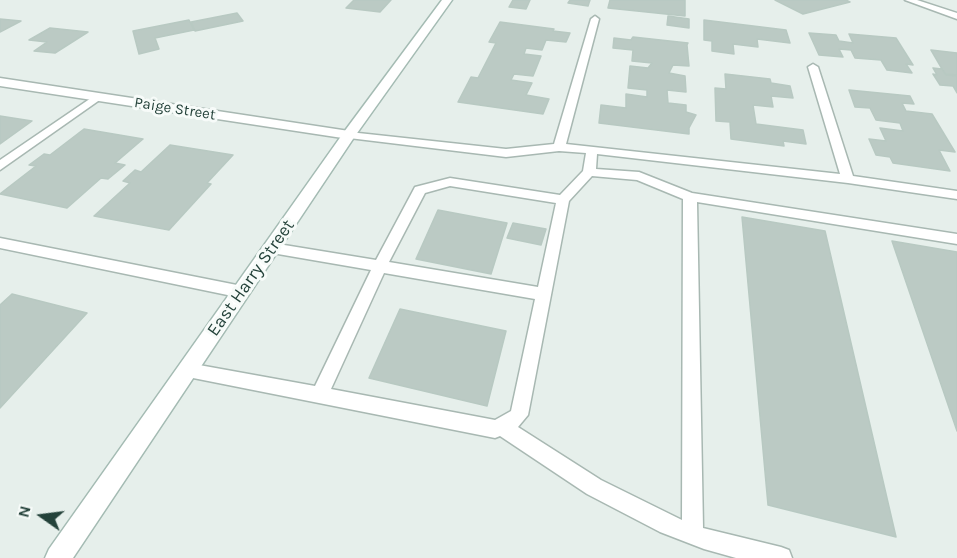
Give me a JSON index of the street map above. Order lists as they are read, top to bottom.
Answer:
{
  "streets": {
    "main road": ["Paige Street", "East Harry Street"]
  },
  "crossings": [
    ["Paige Street", "East Harry Street"]
  ],
  "north": "left"
}
